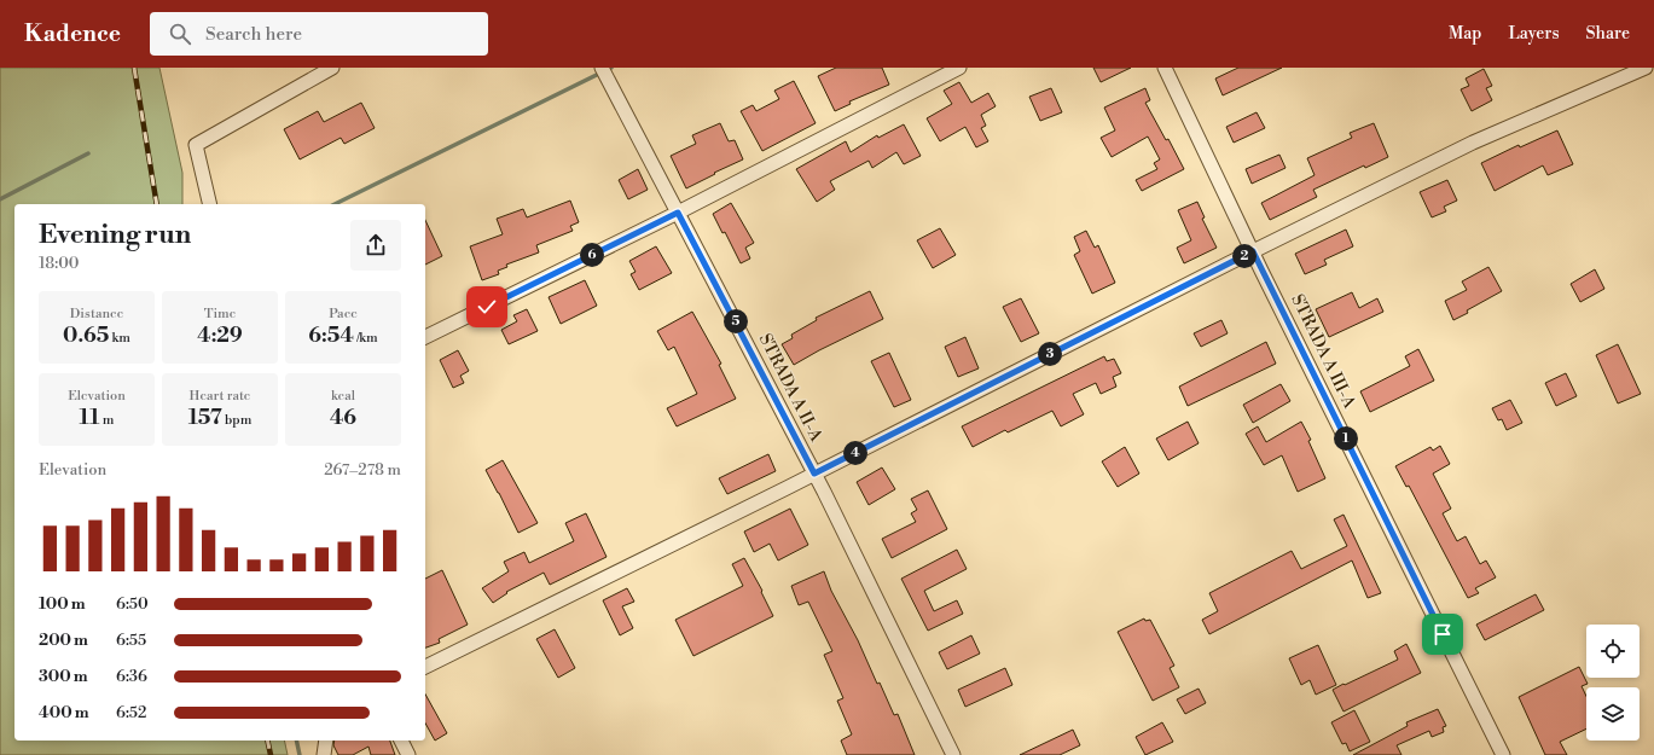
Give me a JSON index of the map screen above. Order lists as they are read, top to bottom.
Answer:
{
  "streets": {
    "street": ["STRADA A III-A", "STRADA A II-A"]
  },
  "page": {
    "header": "Kadence",
    "search": "Search here",
    "nav": ["Map", "Layers", "Share"],
    "heading": ["Evening run", "18:00"],
    "pins": [
      "6",
      "2",
      "5",
      "3",
      "1",
      "4"
    ],
    "stats": [
      ["Distance", "0.65 km"],
      ["Time", "4:29"],
      ["Pace", "6:54 /km"],
      ["Elevation", "11 m"],
      ["Heart rate", "157 bpm"],
      ["kcal", "46"]
    ],
    "chart": ["Elevation", "267–278 m"],
    "list": [
      {
        "name": "100 m",
        "note": "6:50"
      },
      {
        "name": "200 m",
        "note": "6:55"
      },
      {
        "name": "300 m",
        "note": "6:36"
      },
      {
        "name": "400 m",
        "note": "6:52"
      }
    ]
  }
}
